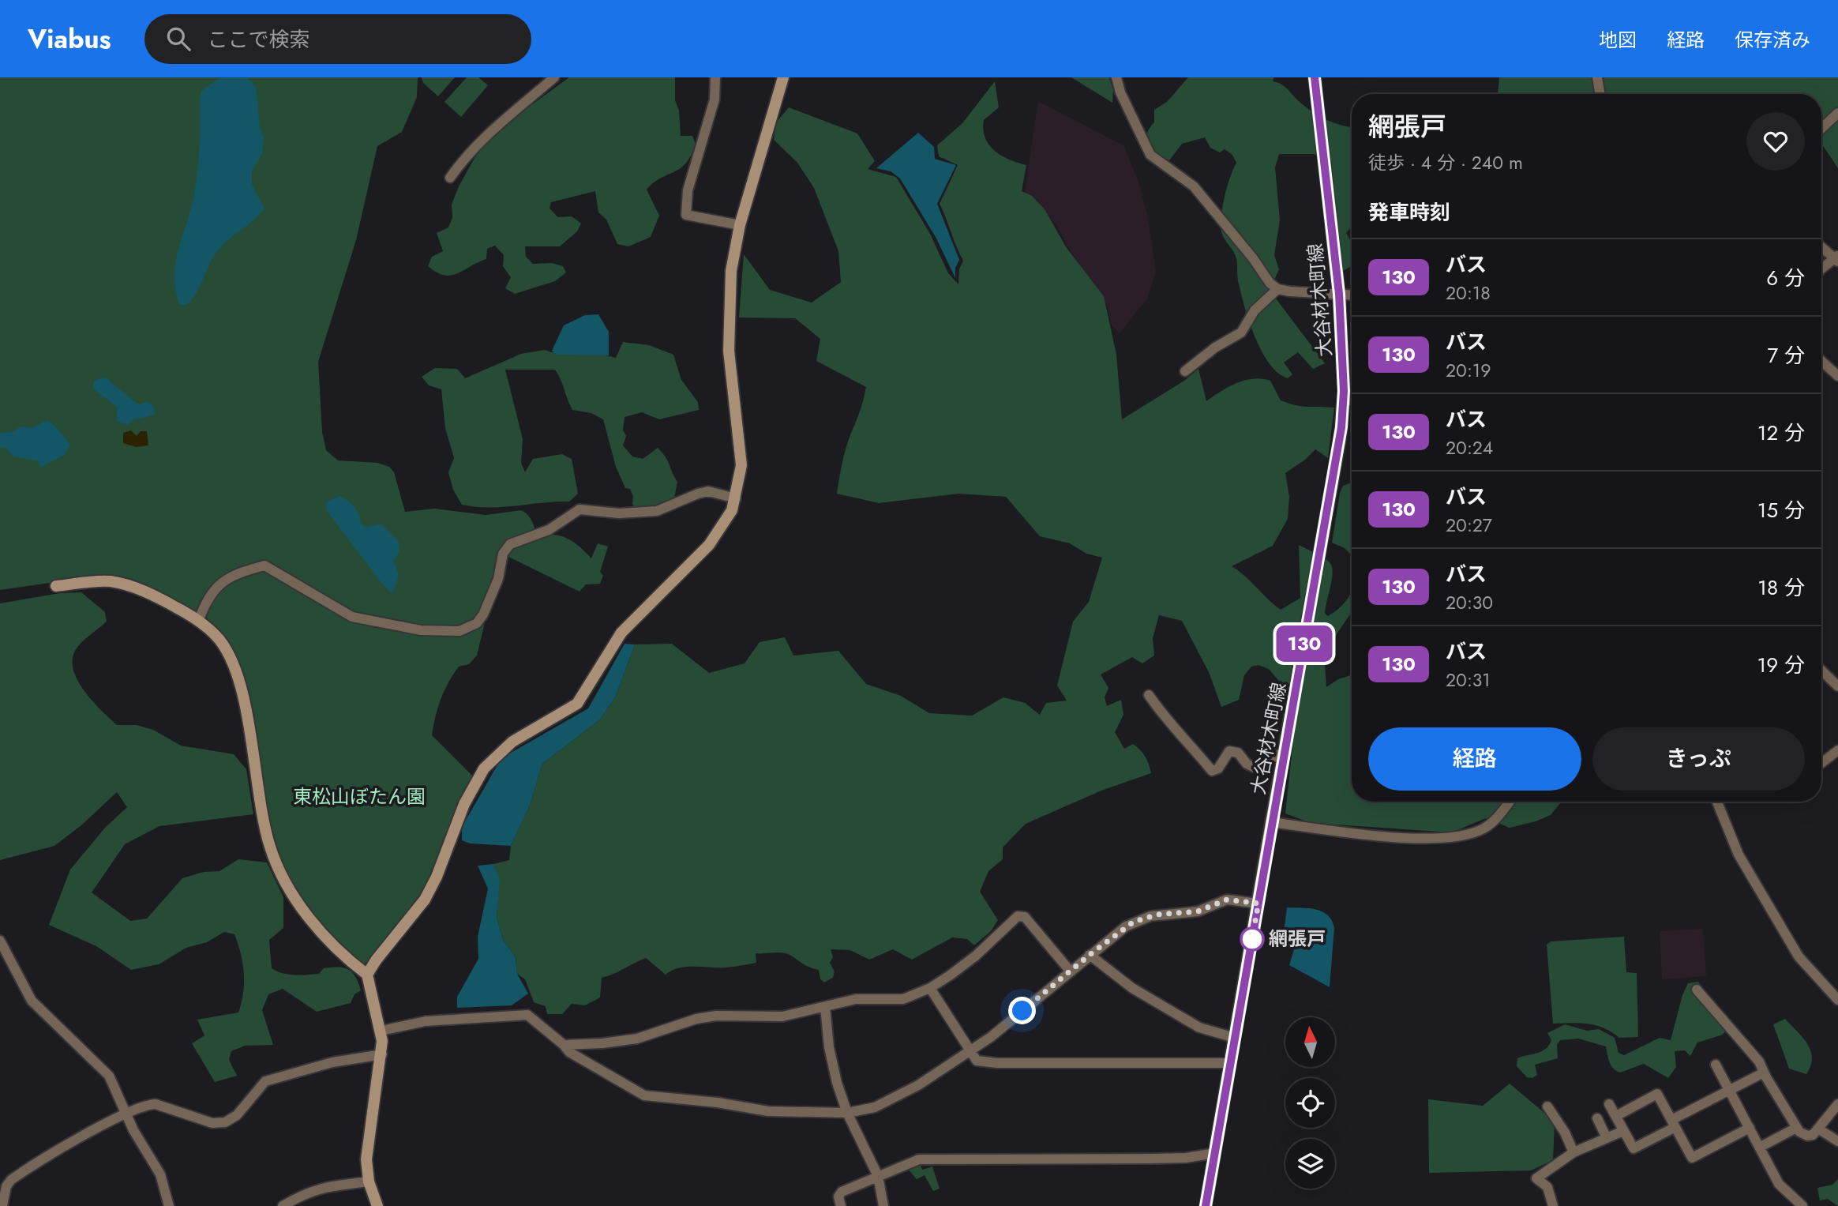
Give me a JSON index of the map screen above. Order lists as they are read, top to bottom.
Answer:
{
  "streets": {
    "street": ["大谷材木町線"]
  },
  "parks": ["東松山ぼたん園"],
  "places": ["網張戸"],
  "lines": ["bus line 130"],
  "north": "top",
  "page": {
    "header": "Viabus",
    "search": "ここで検索",
    "nav": ["地図", "経路", "保存済み"],
    "on_map": "130",
    "heading": [
      ["網張戸", "徒歩 · 4 分 · 240 m"],
      "発車時刻"
    ],
    "list": [
      {
        "mark": "130",
        "name": "バス",
        "note": "20:18",
        "value": "6 分"
      },
      {
        "mark": "130",
        "name": "バス",
        "note": "20:19",
        "value": "7 分"
      },
      {
        "mark": "130",
        "name": "バス",
        "note": "20:24",
        "value": "12 分"
      },
      {
        "mark": "130",
        "name": "バス",
        "note": "20:27",
        "value": "15 分"
      },
      {
        "mark": "130",
        "name": "バス",
        "note": "20:30",
        "value": "18 分"
      },
      {
        "mark": "130",
        "name": "バス",
        "note": "20:31",
        "value": "19 分"
      }
    ],
    "buttons": ["経路", "きっぷ"]
  }
}
